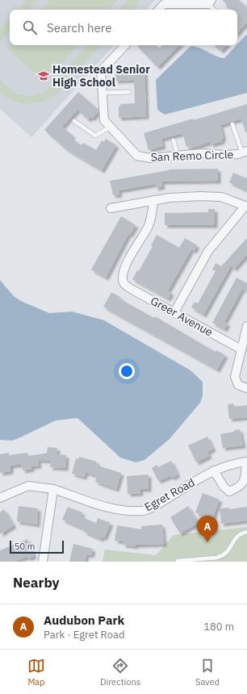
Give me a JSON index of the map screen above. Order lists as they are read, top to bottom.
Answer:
{
  "streets": {
    "street": ["San Remo Circle", "Greer Avenue", "Egret Road"]
  },
  "places": {
    "school or university": ["Homestead Senior High School"]
  },
  "scale_bar": "50 m",
  "page": {
    "search": "Search here",
    "pins": "A",
    "scale": "50 m",
    "heading": "Nearby",
    "list": [
      {
        "mark": "A",
        "name": "Audubon Park",
        "note": "Park · Egret Road",
        "value": "180 m"
      }
    ],
    "nav": ["Map", "Directions", "Saved"]
  }
}
